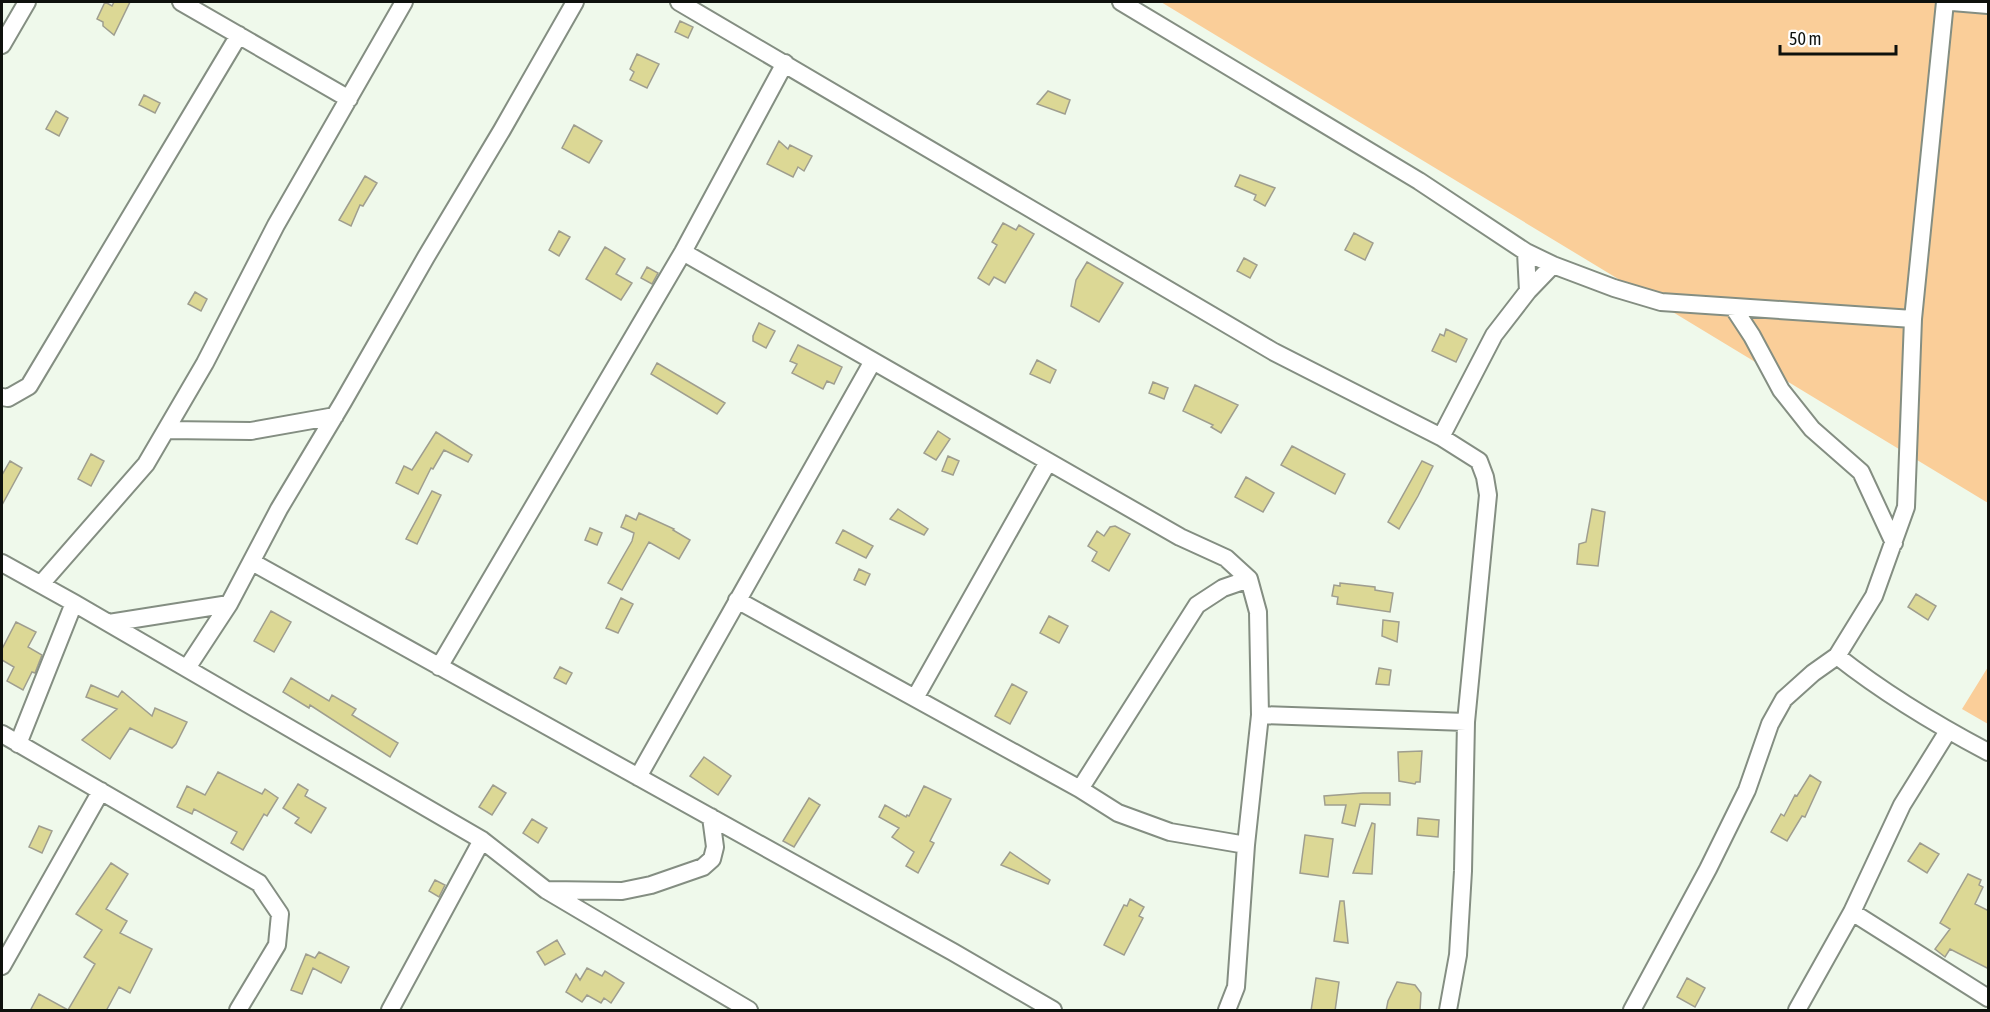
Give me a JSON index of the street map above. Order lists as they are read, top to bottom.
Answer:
{
  "scale_bar": "50 m"
}
